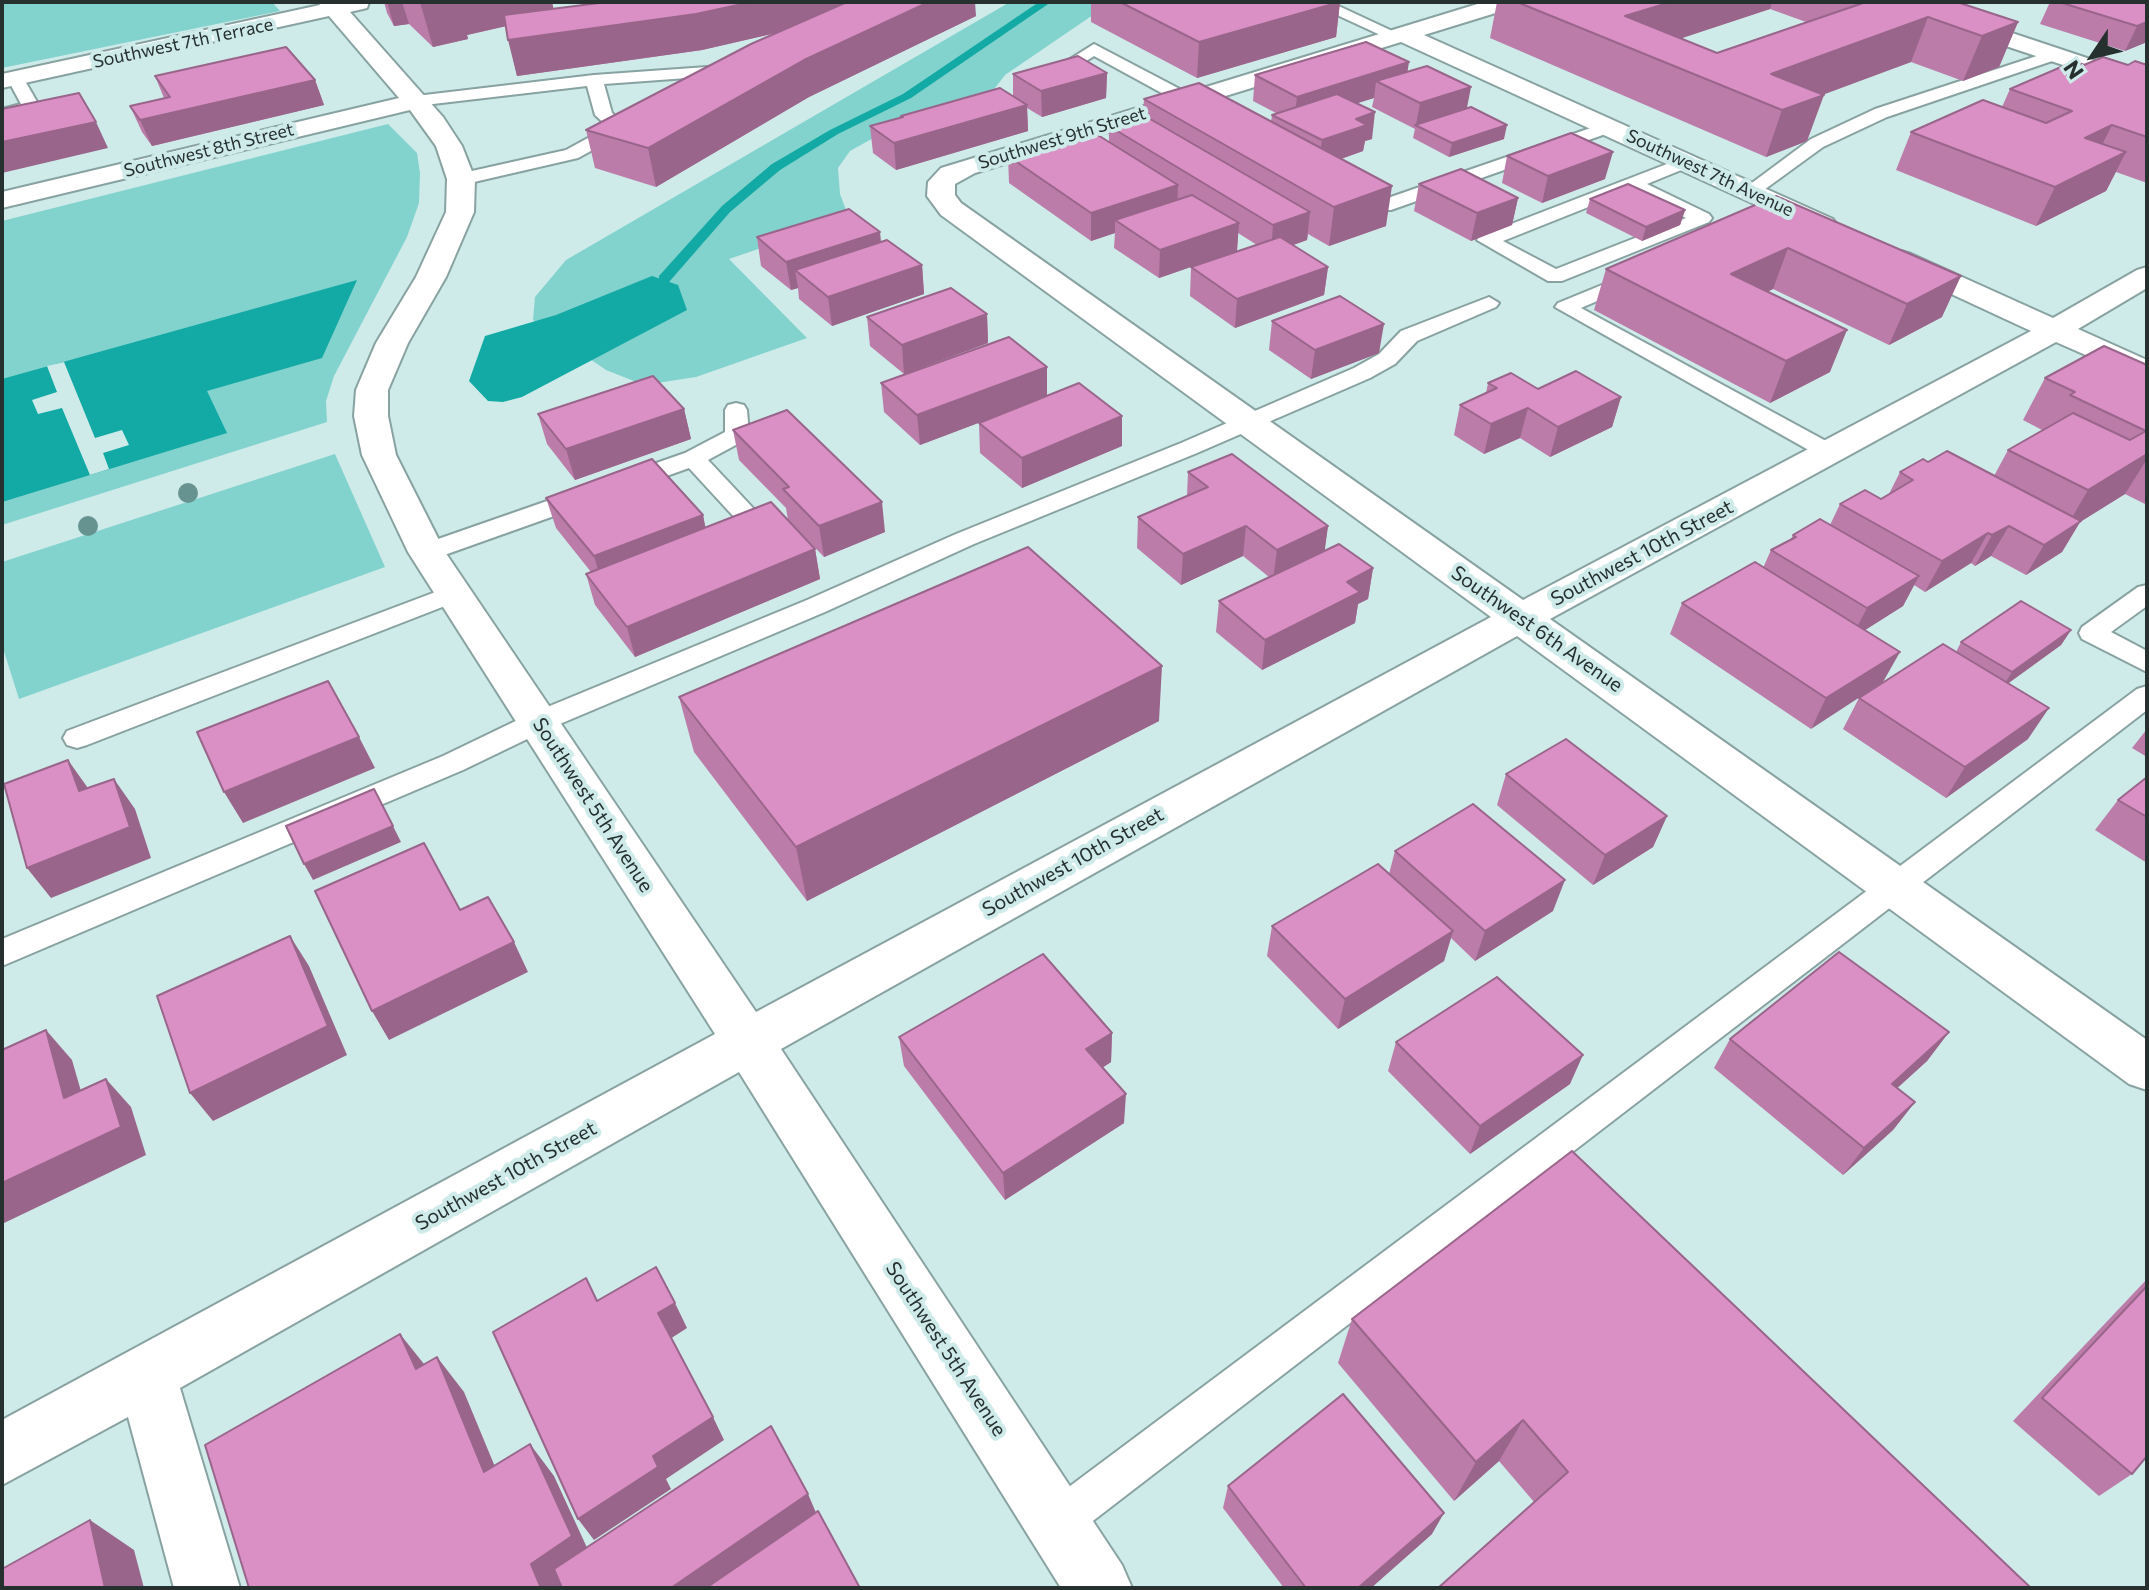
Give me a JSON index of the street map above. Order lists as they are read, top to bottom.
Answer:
{
  "streets": {
    "street": [
      "Southwest 7th Terrace",
      "Southwest 9th Street",
      "Southwest 8th Street",
      "Southwest 7th Avenue",
      "Southwest 10th Street",
      "Southwest 6th Avenue",
      "Southwest 5th Avenue"
    ]
  },
  "crossings": [
    ["Southwest 7th Terrace", "Southwest 5th Avenue"],
    ["Southwest 9th Street", "Southwest 7th Avenue"],
    ["Southwest 9th Street", "Southwest 6th Avenue"],
    ["Southwest 8th Street", "Southwest 5th Avenue"],
    ["Southwest 10th Street", "Southwest 6th Avenue"],
    ["Southwest 10th Street", "Southwest 5th Avenue"]
  ],
  "north": "bottom left"
}
